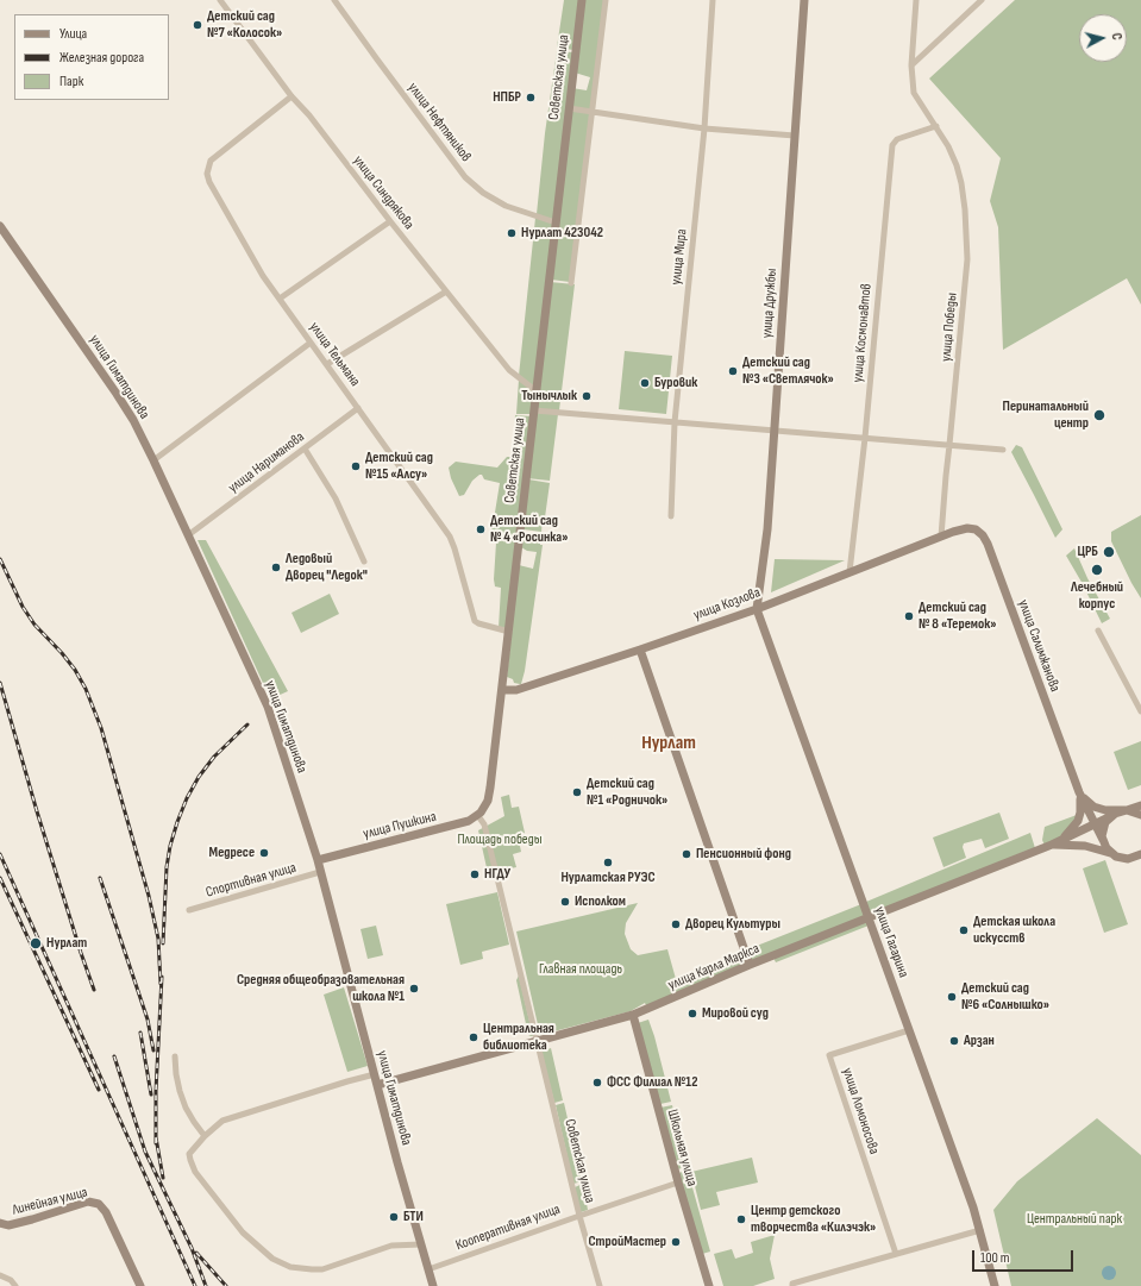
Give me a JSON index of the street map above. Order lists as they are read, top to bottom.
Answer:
{
  "streets": {
    "street": [
      "Советская улица",
      "улица Нефтяников",
      "улица Синдрякова",
      "улица Мира",
      "улица Дружбы",
      "улица Победы",
      "улица Космонавтов",
      "улица Тельмана",
      "улица Гиматдинова",
      "улица Нариманова",
      "улица Козлова",
      "улица Салимжанова",
      "улица Пушкина",
      "Спортивная улица",
      "улица Гагарина",
      "улица Карла Маркса",
      "улица Ломоносова",
      "Школьная улица",
      "Линейная улица",
      "Кооперативная улица"
    ]
  },
  "crossings": [
    ["Советская улица", "улица Нефтяников"],
    ["Советская улица", "улица Синдрякова"],
    ["Советская улица", "улица Тельмана"],
    ["Советская улица", "улица Козлова"],
    ["Советская улица", "улица Пушкина"],
    ["Советская улица", "улица Карла Маркса"],
    ["Советская улица", "Кооперативная улица"],
    ["улица Синдрякова", "улица Тельмана"],
    ["улица Дружбы", "улица Козлова"],
    ["улица Дружбы", "улица Гагарина"],
    ["улица Победы", "улица Космонавтов"],
    ["улица Победы", "улица Козлова"],
    ["улица Космонавтов", "улица Козлова"],
    ["улица Тельмана", "улица Нариманова"],
    ["улица Гиматдинова", "улица Нариманова"],
    ["улица Гиматдинова", "улица Пушкина"],
    ["улица Гиматдинова", "Спортивная улица"],
    ["улица Гиматдинова", "улица Карла Маркса"],
    ["улица Гиматдинова", "Кооперативная улица"],
    ["улица Козлова", "улица Салимжанова"],
    ["улица Козлова", "улица Гагарина"],
    ["улица Гагарина", "улица Карла Маркса"],
    ["улица Гагарина", "улица Ломоносова"],
    ["улица Карла Маркса", "Школьная улица"],
    ["Школьная улица", "Кооперативная улица"]
  ],
  "districts": ["Нурлат"],
  "parks": ["Площадь победы", "Главная площадь", "Центральный парк"],
  "places": [
    "Детский сад №7 «Колосок»",
    "НПБР",
    "Нурлат 423042",
    "Детский сад №3 «Светлячок»",
    "Буровик",
    "Тынычлык",
    "Перинатальный центр",
    "Детский сад №15 «Алсу»",
    "Детский сад № 4 «Росинка»",
    "ЦРБ",
    "Ледовый Дворец \"Ледок\"",
    "Лечебный корпус",
    "Детский сад № 8 «Теремок»",
    "Детский сад №1 «Родничок»",
    "Медресе",
    "Пенсионный фонд",
    "Нурлатская РУЭС",
    "НГДУ",
    "Исполком",
    "Дворец Культуры",
    "Детская школа искусств",
    "Нурлат",
    "Средняя общеобразовательная школа №1",
    "Детский сад №6 «Солнышко»",
    "Мировой суд",
    "Центральная библиотека",
    "Арзан",
    "ФСС Филиал №12",
    "БТИ",
    "Центр детского творчества «Килэчэк»",
    "СтройМастер"
  ],
  "legend": ["Улица", "Железная дорога", "Парк"],
  "scale_bar": "100 m",
  "north": "right"
}
